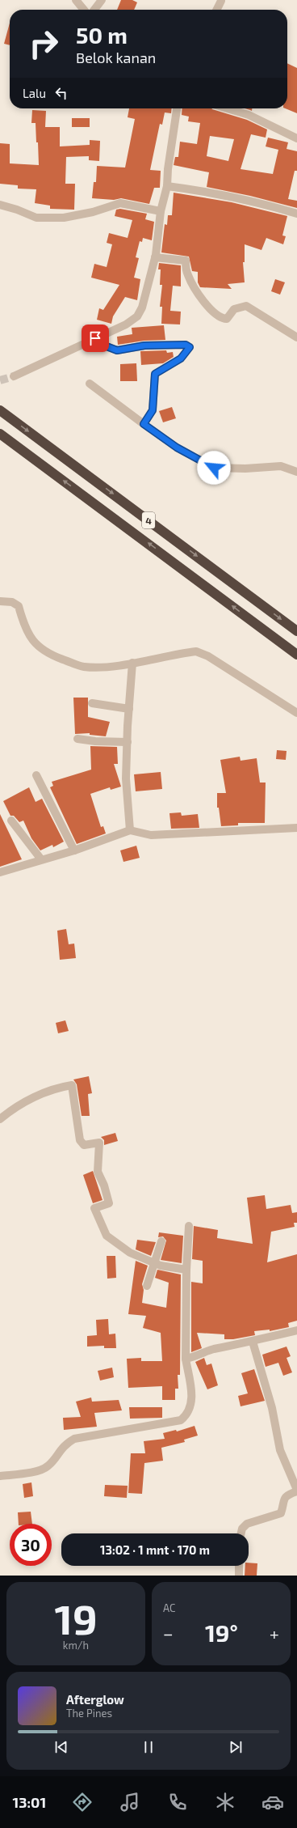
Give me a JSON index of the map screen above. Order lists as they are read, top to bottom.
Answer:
{
  "streets": {
    "highway": ["4"]
  },
  "page": {
    "turn": ["50 m", "Belok kanan"],
    "then": "Lalu",
    "limit": "30",
    "trip": "13:02 · 1 mnt · 170 m",
    "tile": [
      ["19", "km/h"],
      "AC"
    ],
    "heat": ["−", "19°", "+"],
    "song": ["Afterglow", "The Pines"],
    "tabs": "13:01"
  }
}
